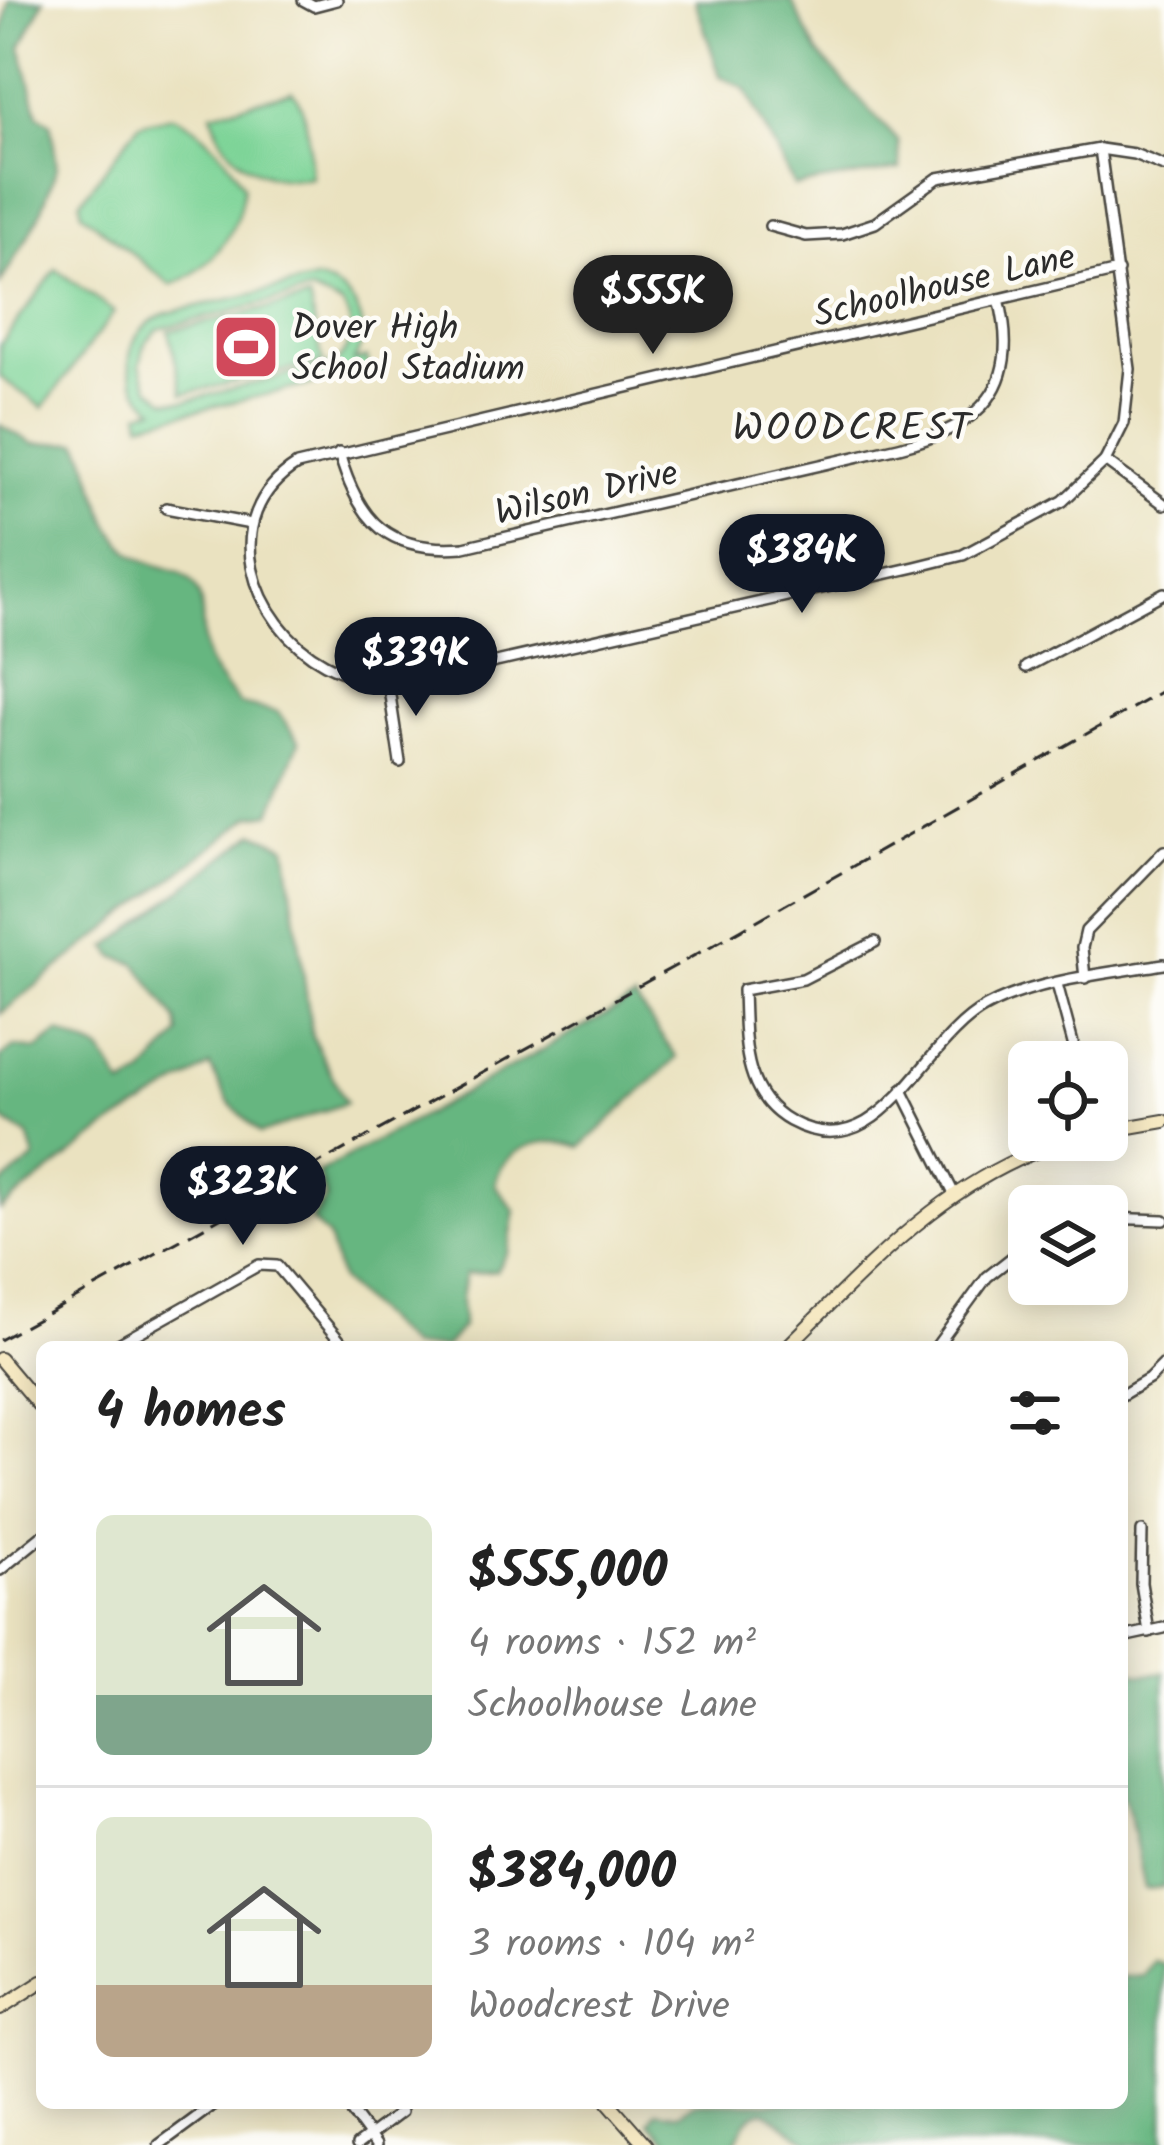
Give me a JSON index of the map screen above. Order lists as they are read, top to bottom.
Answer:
{
  "streets": {
    "street": ["Schoolhouse Lane", "Wilson Drive"]
  },
  "crossings": [
    ["Schoolhouse Lane", "Wilson Drive"]
  ],
  "districts": ["WOODCREST"],
  "places": {
    "sports": ["Dover High School Stadium"]
  },
  "page": {
    "price": [
      "$555K",
      "$384K",
      "$339K",
      "$323K"
    ],
    "heading": "4 homes",
    "list": [
      {
        "name": "$555,000",
        "note": "4 rooms · 152 m² · Schoolhouse Lane"
      },
      {
        "name": "$384,000",
        "note": "3 rooms · 104 m² · Woodcrest Drive"
      }
    ]
  }
}
